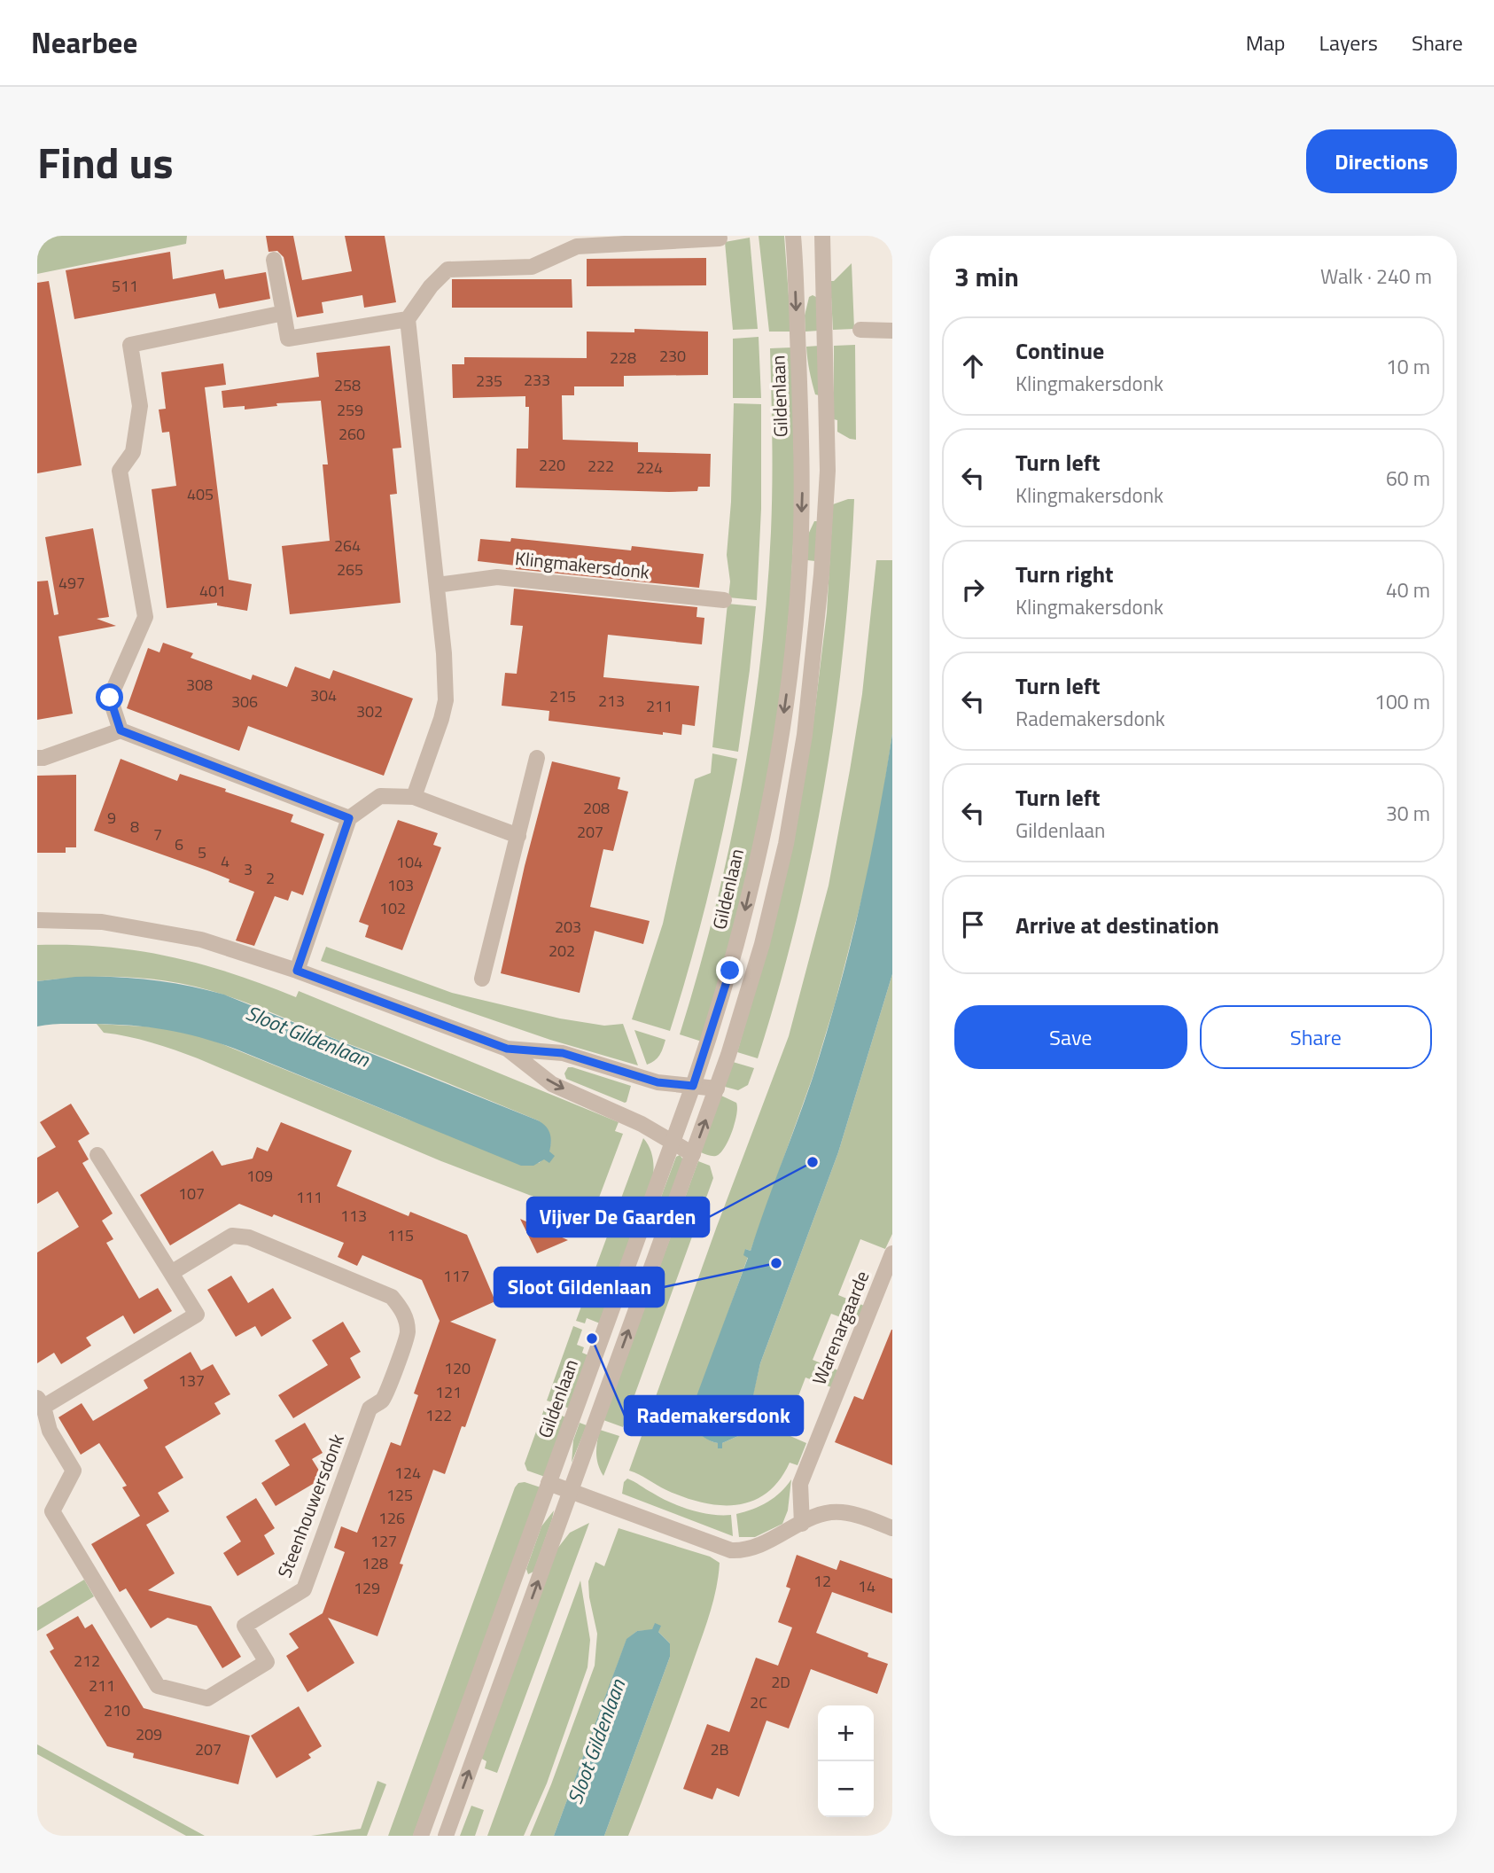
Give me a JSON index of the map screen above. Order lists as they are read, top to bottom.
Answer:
{
  "streets": {
    "street": [
      "Gildenlaan",
      "Klingmakersdonk",
      "Warenargaarde",
      "Steenhouwersdonk"
    ]
  },
  "water": ["Sloot Gildenlaan"],
  "places": ["Vijver De Gaarden", "Sloot Gildenlaan", "Rademakersdonk"],
  "house_numbers": [
    "511",
    "230",
    "228",
    "233",
    "235",
    "258",
    "259",
    "260",
    "220",
    "222",
    "224",
    "405",
    "264",
    "265",
    "497",
    "401",
    "308",
    "304",
    "215",
    "213",
    "306",
    "211",
    "302",
    "208",
    "9",
    "8",
    "207",
    "7",
    "6",
    "5",
    "4",
    "104",
    "3",
    "2",
    "103",
    "102",
    "203",
    "202",
    "109",
    "107",
    "111",
    "113",
    "115",
    "117",
    "120",
    "137",
    "121",
    "122",
    "124",
    "125",
    "126",
    "127",
    "128",
    "12",
    "14",
    "129",
    "212",
    "2D",
    "211",
    "2C",
    "210",
    "209",
    "207",
    "2B"
  ],
  "page": {
    "header": "Nearbee",
    "nav": ["Map", "Layers", "Share"],
    "title": "Find us",
    "buttons": [
      "Directions",
      ["Save", "Share"]
    ],
    "heading": ["3 min", "Walk · 240 m"],
    "list": [
      ["Continue", "Klingmakersdonk", "10 m"],
      ["Turn left", "Klingmakersdonk", "60 m"],
      ["Turn right", "Klingmakersdonk", "40 m"],
      ["Turn left", "Rademakersdonk", "100 m"],
      ["Turn left", "Gildenlaan", "30 m"],
      "Arrive at destination"
    ],
    "map_buttons": ["+", "−"]
  }
}
